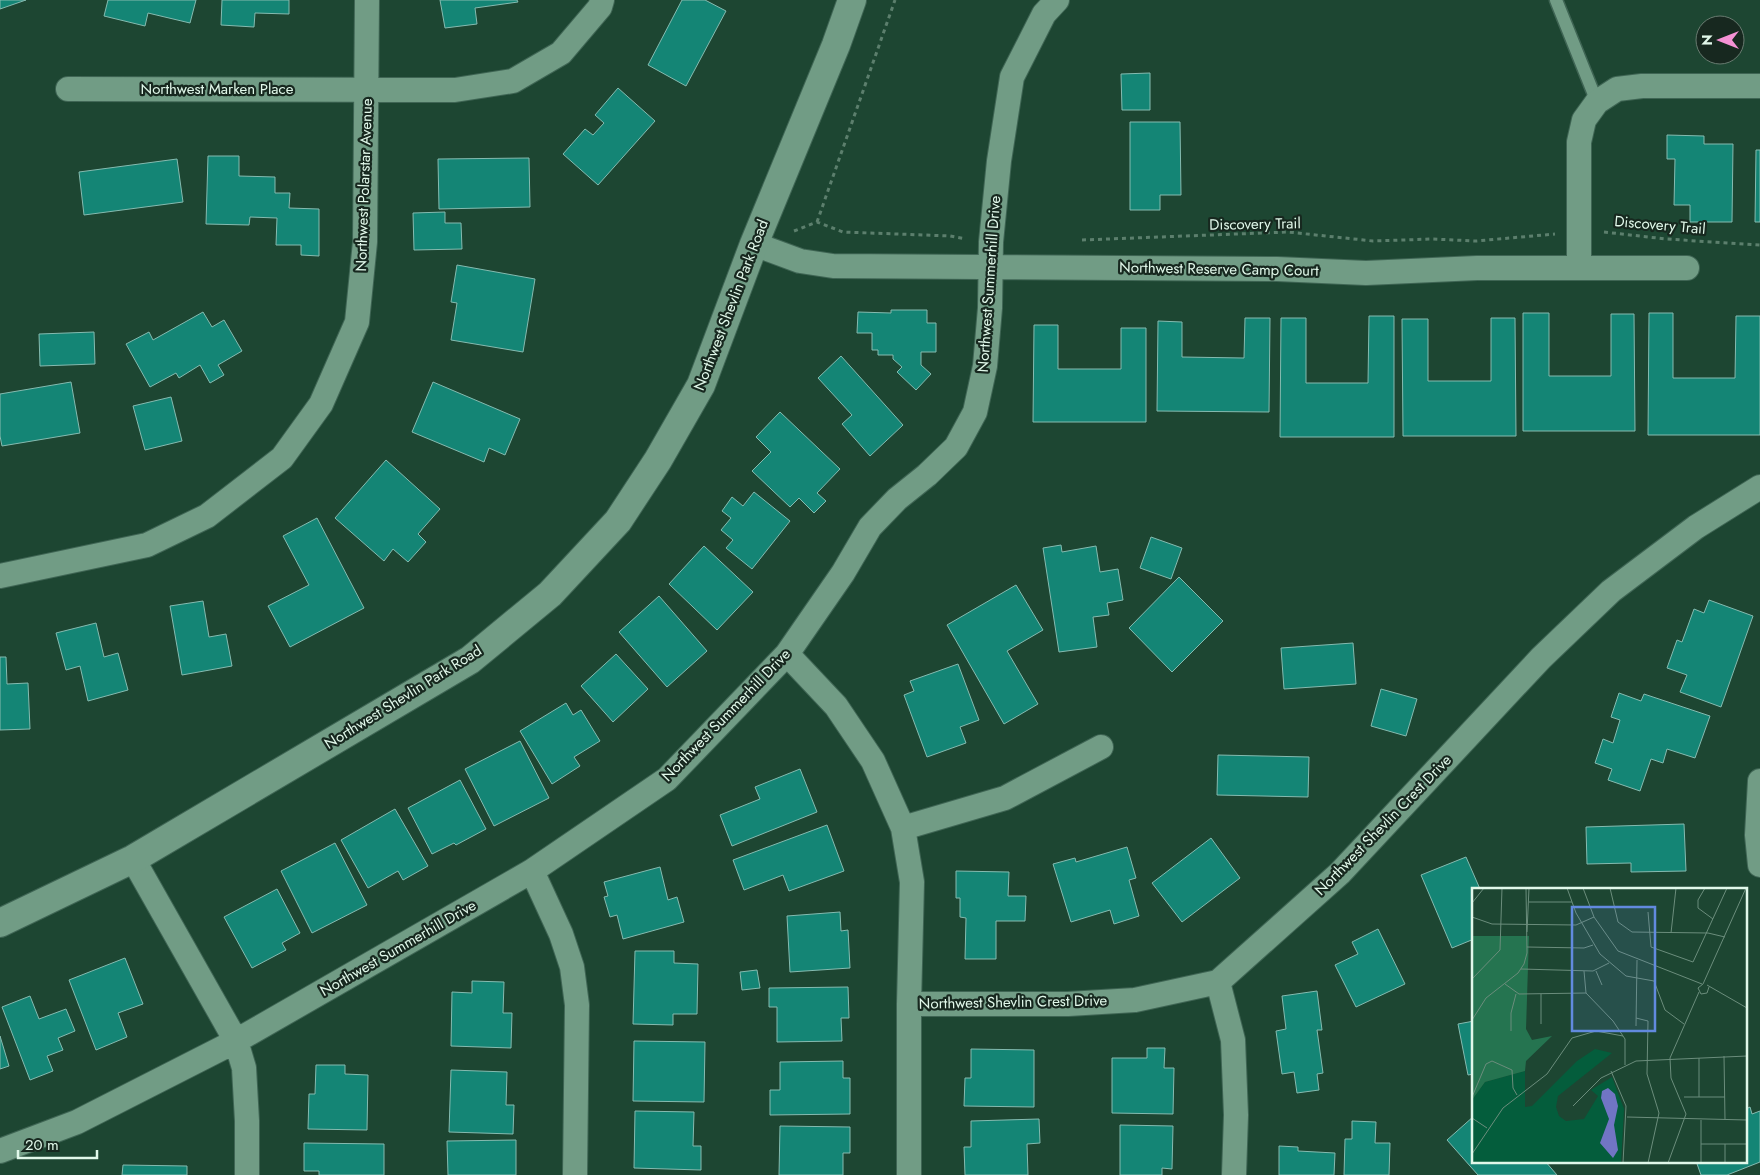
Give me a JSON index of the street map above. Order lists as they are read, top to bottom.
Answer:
{
  "streets": {
    "street": [
      "Northwest Marken Place",
      "Northwest Polarstar Avenue",
      "Northwest Reserve Camp Court",
      "Northwest Summerhill Drive",
      "Northwest Shevlin Park Road",
      "Northwest Shevlin Crest Drive"
    ],
    "path": ["Discovery Trail"]
  },
  "crossings": [
    ["Northwest Marken Place", "Northwest Polarstar Avenue"],
    ["Northwest Reserve Camp Court", "Northwest Summerhill Drive"],
    ["Northwest Reserve Camp Court", "Northwest Shevlin Park Road"]
  ],
  "scale_bar": "20 m",
  "north": "left"
}
